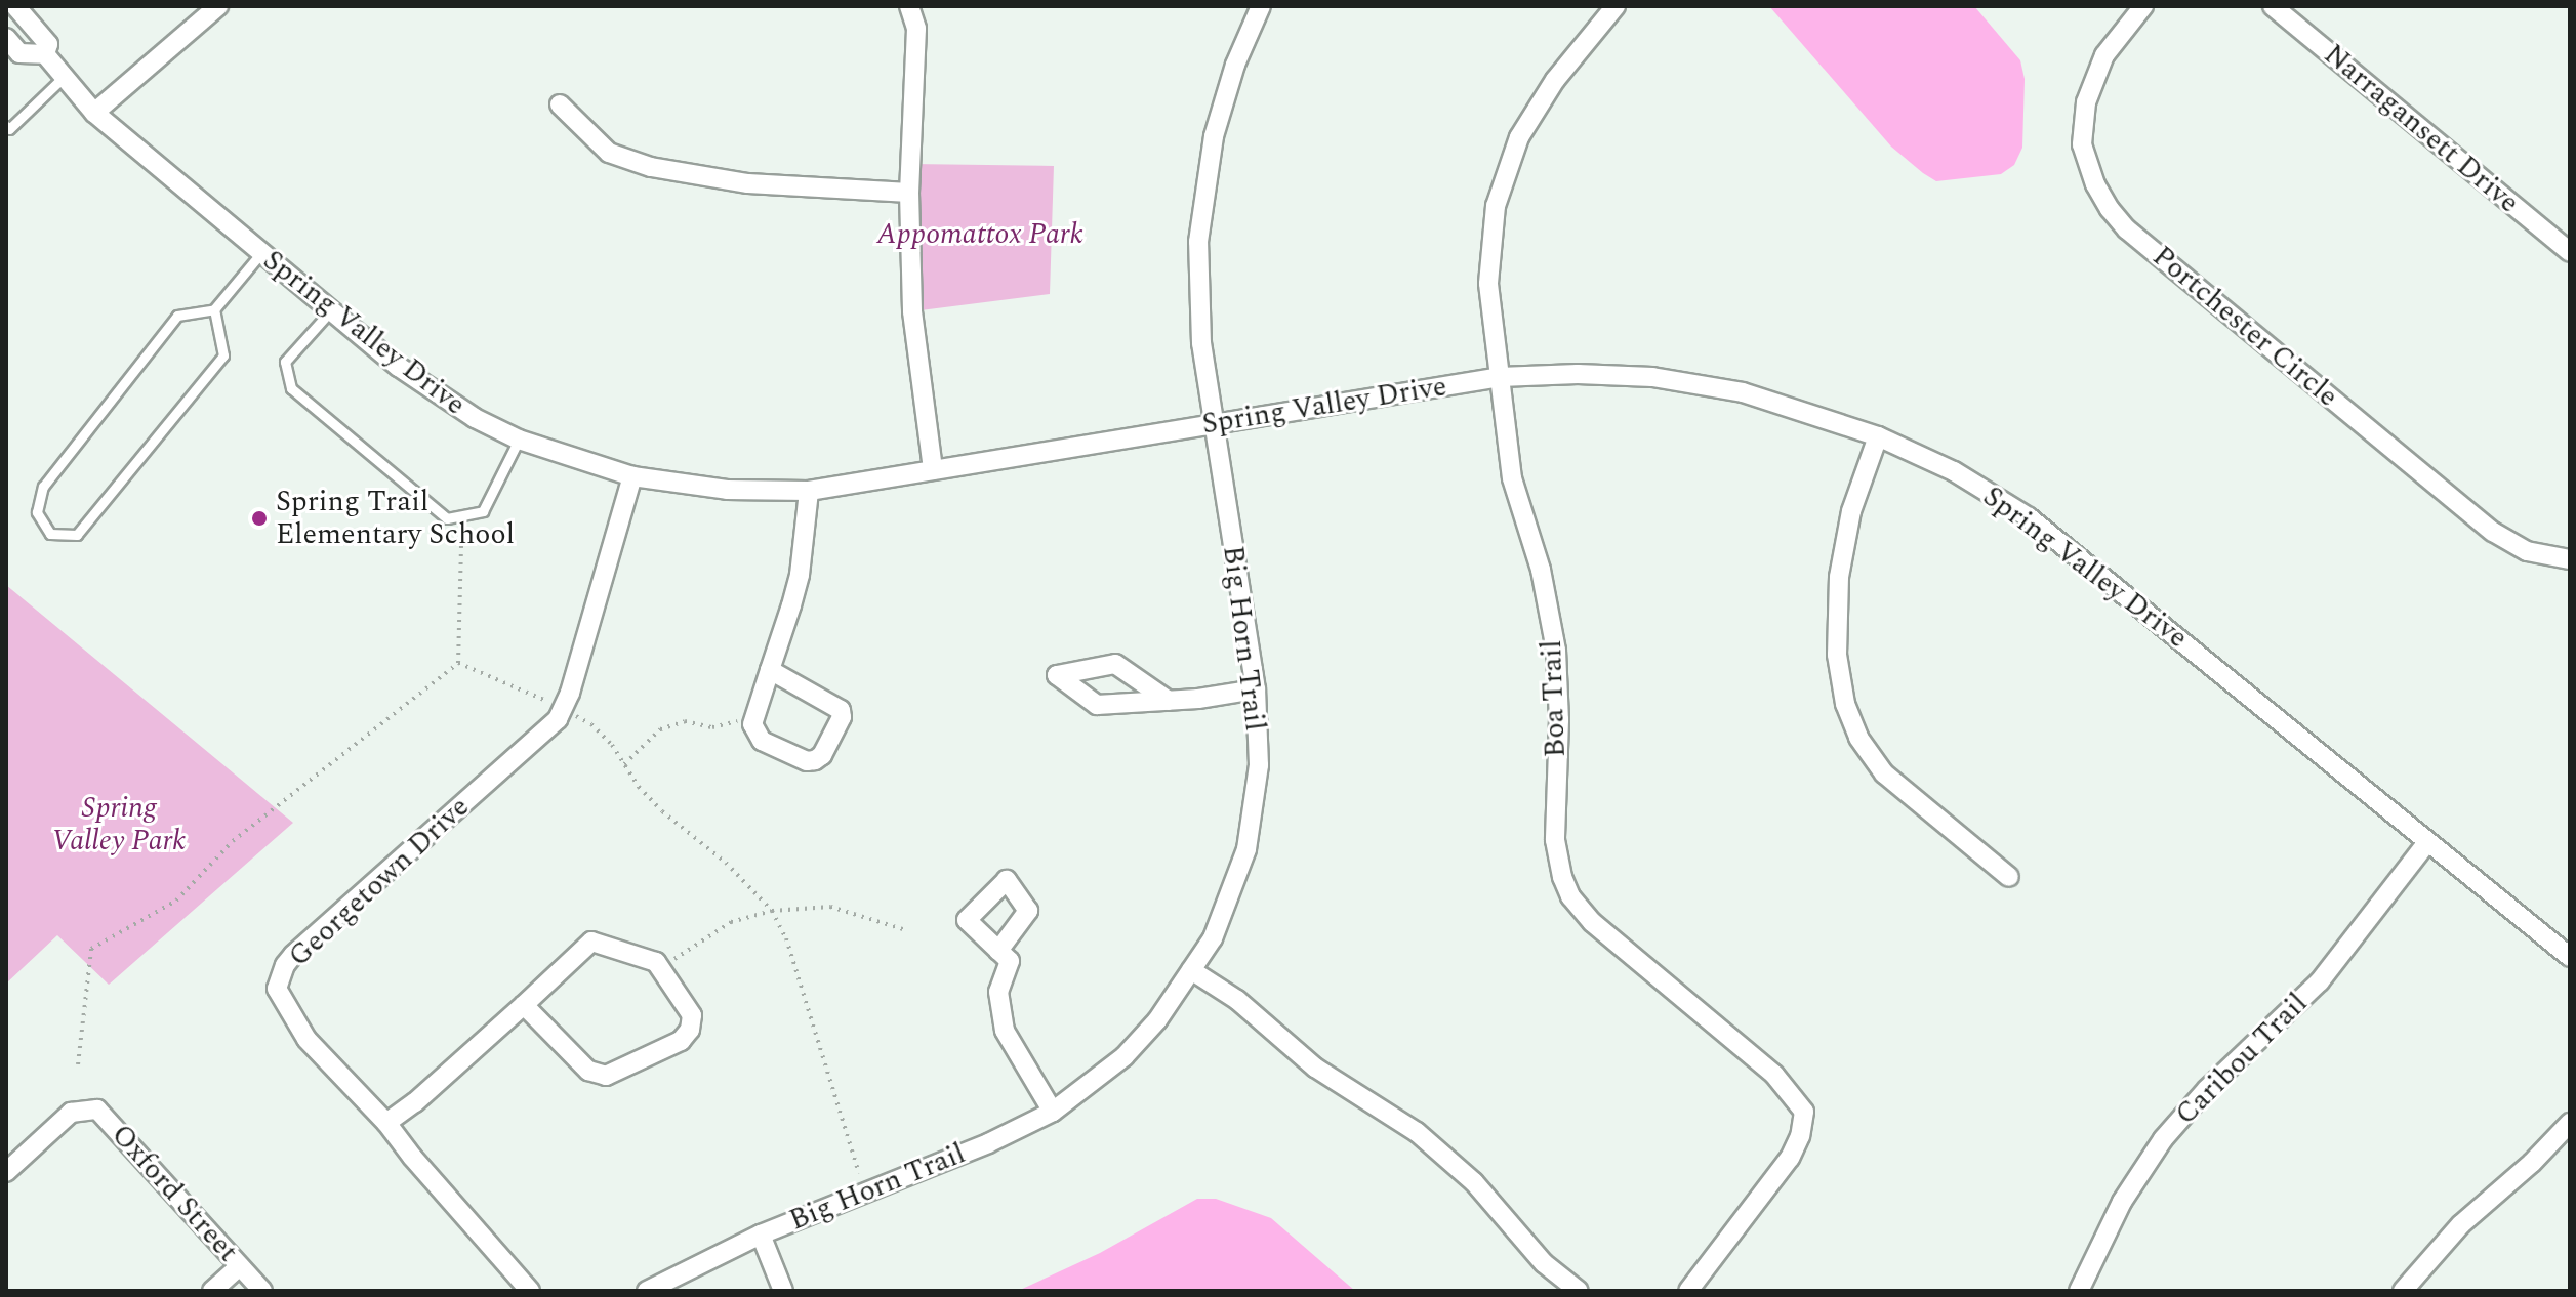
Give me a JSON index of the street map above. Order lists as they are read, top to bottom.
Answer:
{
  "streets": {
    "street": [
      "Narragansett Drive",
      "Portchester Circle",
      "Spring Valley Drive",
      "Big Horn Trail",
      "Boa Trail",
      "Georgetown Drive",
      "Caribou Trail",
      "Oxford Street"
    ]
  },
  "crossings": [
    ["Spring Valley Drive", "Big Horn Trail"],
    ["Spring Valley Drive", "Boa Trail"],
    ["Spring Valley Drive", "Georgetown Drive"],
    ["Spring Valley Drive", "Caribou Trail"]
  ],
  "parks": ["Appomattox Park", "Spring Valley Park"],
  "places": ["Spring Trail Elementary School"]
}
